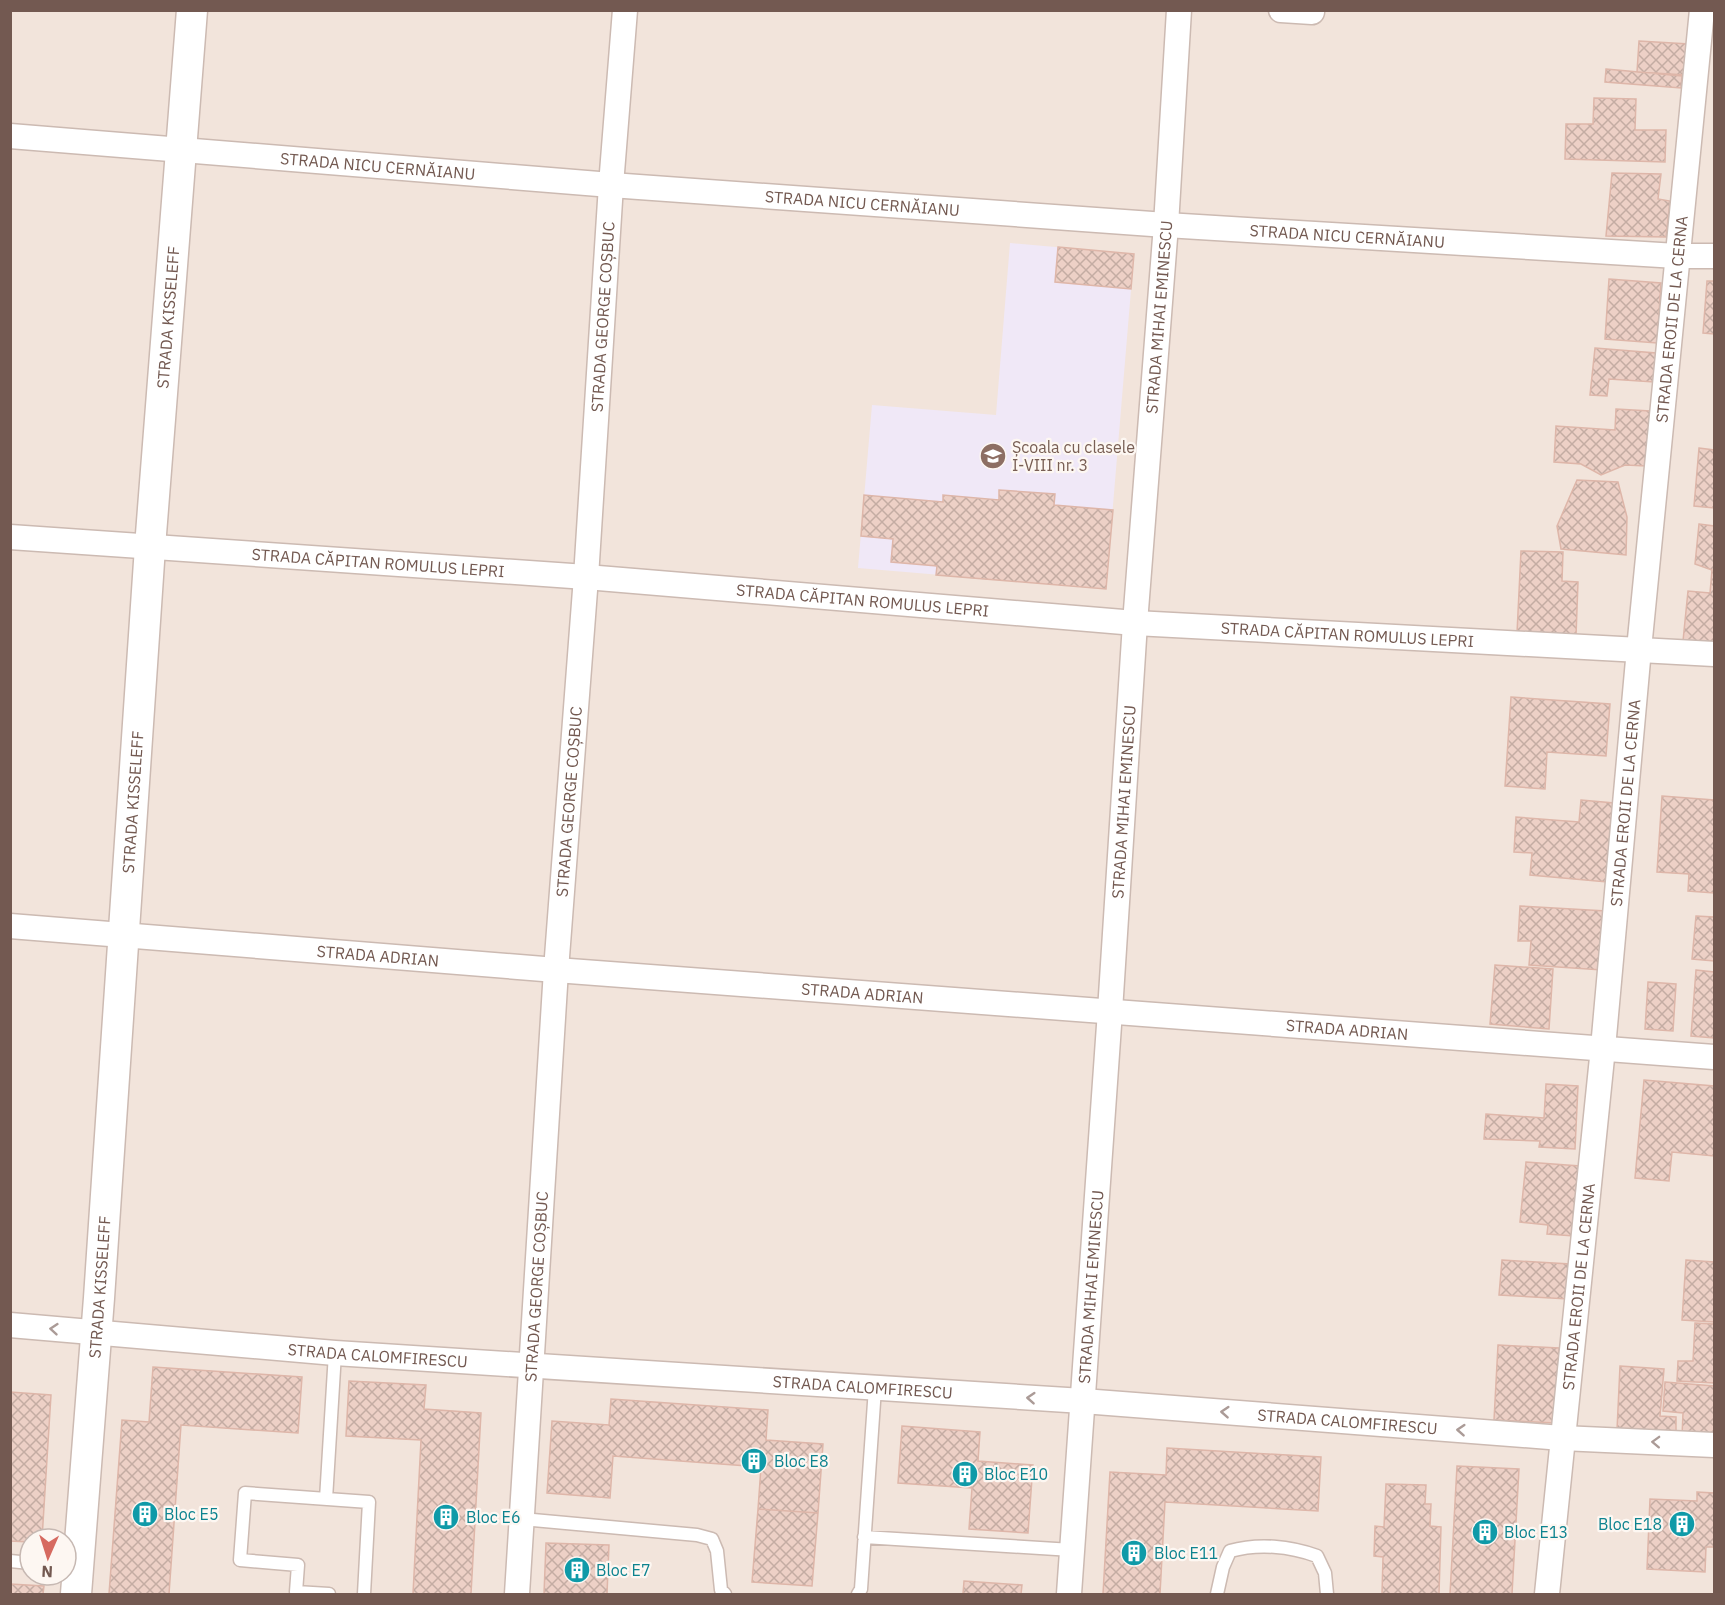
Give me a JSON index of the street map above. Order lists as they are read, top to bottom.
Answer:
{
  "streets": {
    "street": [
      "STRADA NICU CERNĂIANU",
      "STRADA GEORGE COȘBUC",
      "STRADA KISSELEFF",
      "STRADA MIHAI EMINESCU",
      "STRADA EROII DE LA CERNA",
      "STRADA CĂPITAN ROMULUS LEPRI",
      "STRADA ADRIAN",
      "STRADA CALOMFIRESCU"
    ]
  },
  "crossings": [
    ["STRADA NICU CERNĂIANU", "STRADA GEORGE COȘBUC"],
    ["STRADA NICU CERNĂIANU", "STRADA KISSELEFF"],
    ["STRADA NICU CERNĂIANU", "STRADA MIHAI EMINESCU"],
    ["STRADA NICU CERNĂIANU", "STRADA EROII DE LA CERNA"],
    ["STRADA GEORGE COȘBUC", "STRADA CĂPITAN ROMULUS LEPRI"],
    ["STRADA GEORGE COȘBUC", "STRADA ADRIAN"],
    ["STRADA GEORGE COȘBUC", "STRADA CALOMFIRESCU"],
    ["STRADA KISSELEFF", "STRADA CĂPITAN ROMULUS LEPRI"],
    ["STRADA KISSELEFF", "STRADA ADRIAN"],
    ["STRADA KISSELEFF", "STRADA CALOMFIRESCU"],
    ["STRADA MIHAI EMINESCU", "STRADA CĂPITAN ROMULUS LEPRI"],
    ["STRADA MIHAI EMINESCU", "STRADA ADRIAN"],
    ["STRADA MIHAI EMINESCU", "STRADA CALOMFIRESCU"],
    ["STRADA EROII DE LA CERNA", "STRADA CĂPITAN ROMULUS LEPRI"],
    ["STRADA EROII DE LA CERNA", "STRADA ADRIAN"],
    ["STRADA EROII DE LA CERNA", "STRADA CALOMFIRESCU"]
  ],
  "one_way": ["STRADA CALOMFIRESCU"],
  "places": {
    "school or university": ["Școala cu clasele I-VIII nr. 3"],
    "building": [
      "Bloc E8",
      "Bloc E10",
      "Bloc E5",
      "Bloc E6",
      "Bloc E18",
      "Bloc E13",
      "Bloc E11",
      "Bloc E7"
    ]
  },
  "north": "bottom"
}
